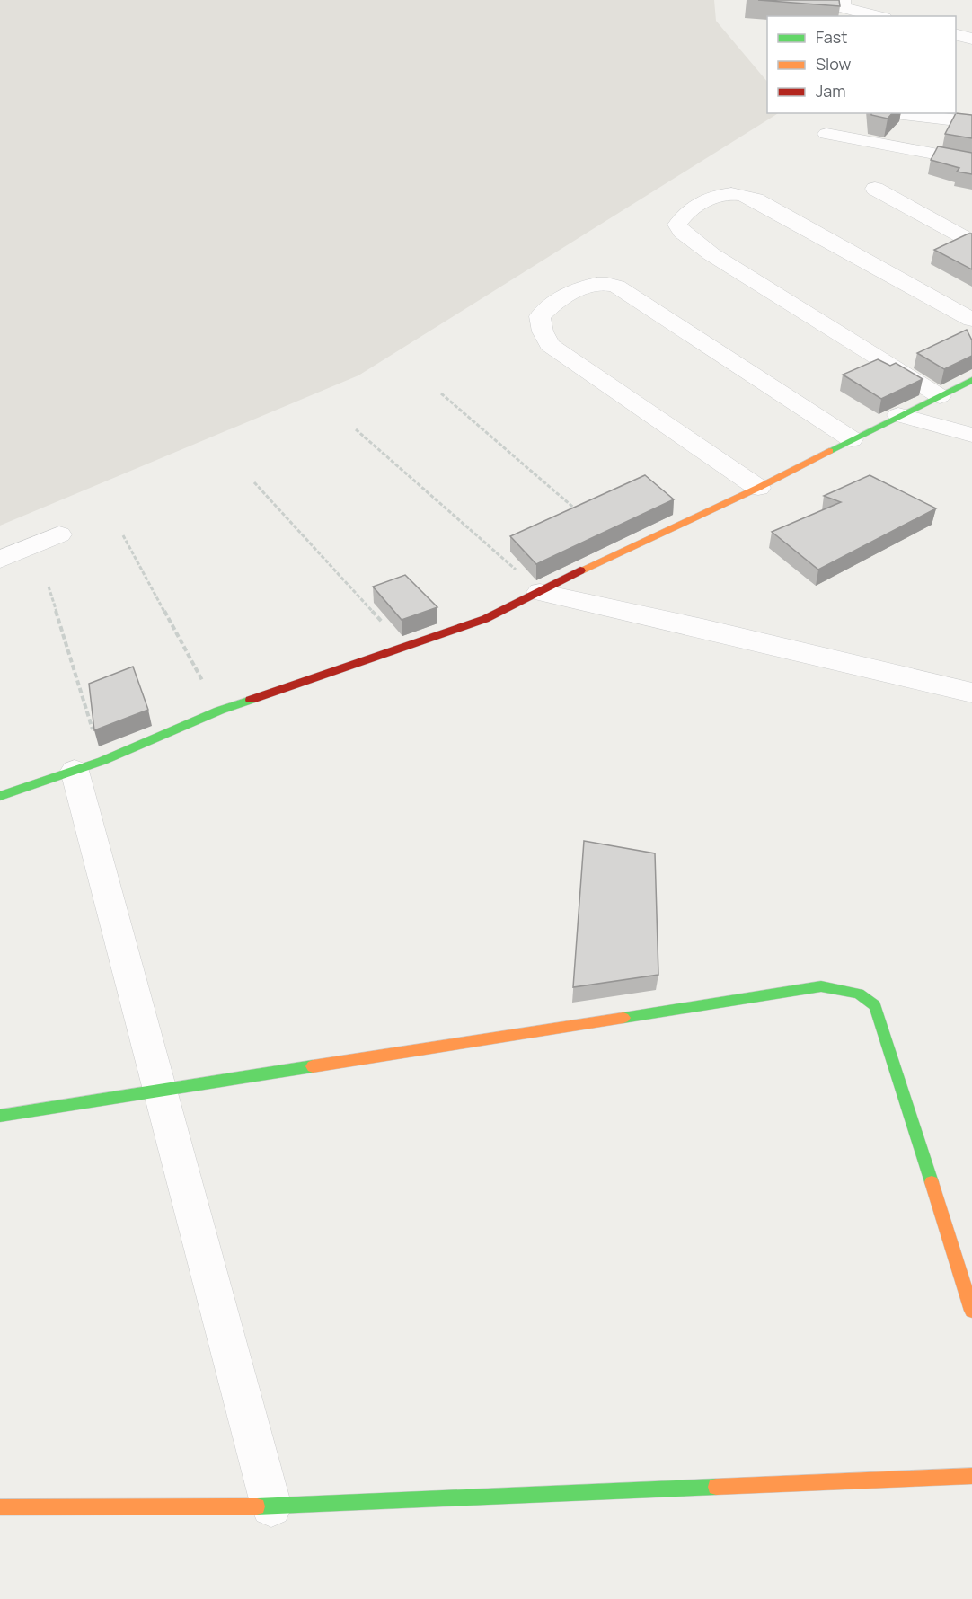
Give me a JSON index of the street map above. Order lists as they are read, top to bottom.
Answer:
{
  "legend": ["Fast", "Slow", "Jam"]
}
